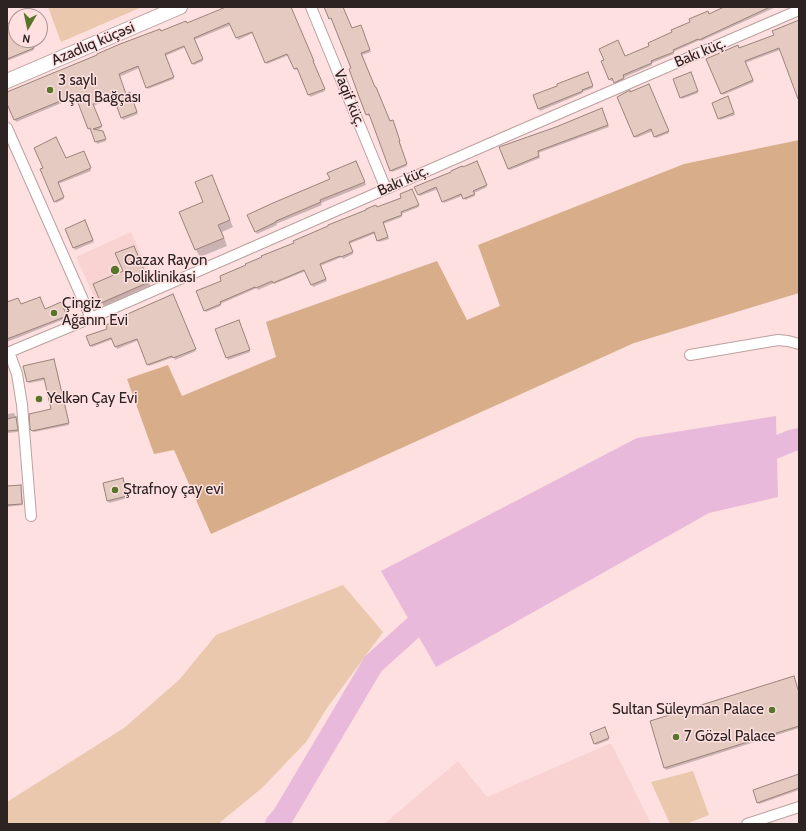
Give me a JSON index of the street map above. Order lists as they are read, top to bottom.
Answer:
{
  "streets": {
    "street": ["Azadlıq küçəsi", "Bakı küç.", "Vaqif küç."]
  },
  "crossings": [
    ["Bakı küç.", "Vaqif küç."]
  ],
  "places": [
    "3 saylı Uşaq Bağçası",
    "Qazax Rayon Poliklinikasi",
    "Çingiz Ağanın Evi",
    "Yelkən Çay Evi",
    "Ştrafnoy çay evi",
    "Sultan Süleyman Palace",
    "7 Gözəl Palace"
  ],
  "north": "bottom"
}
